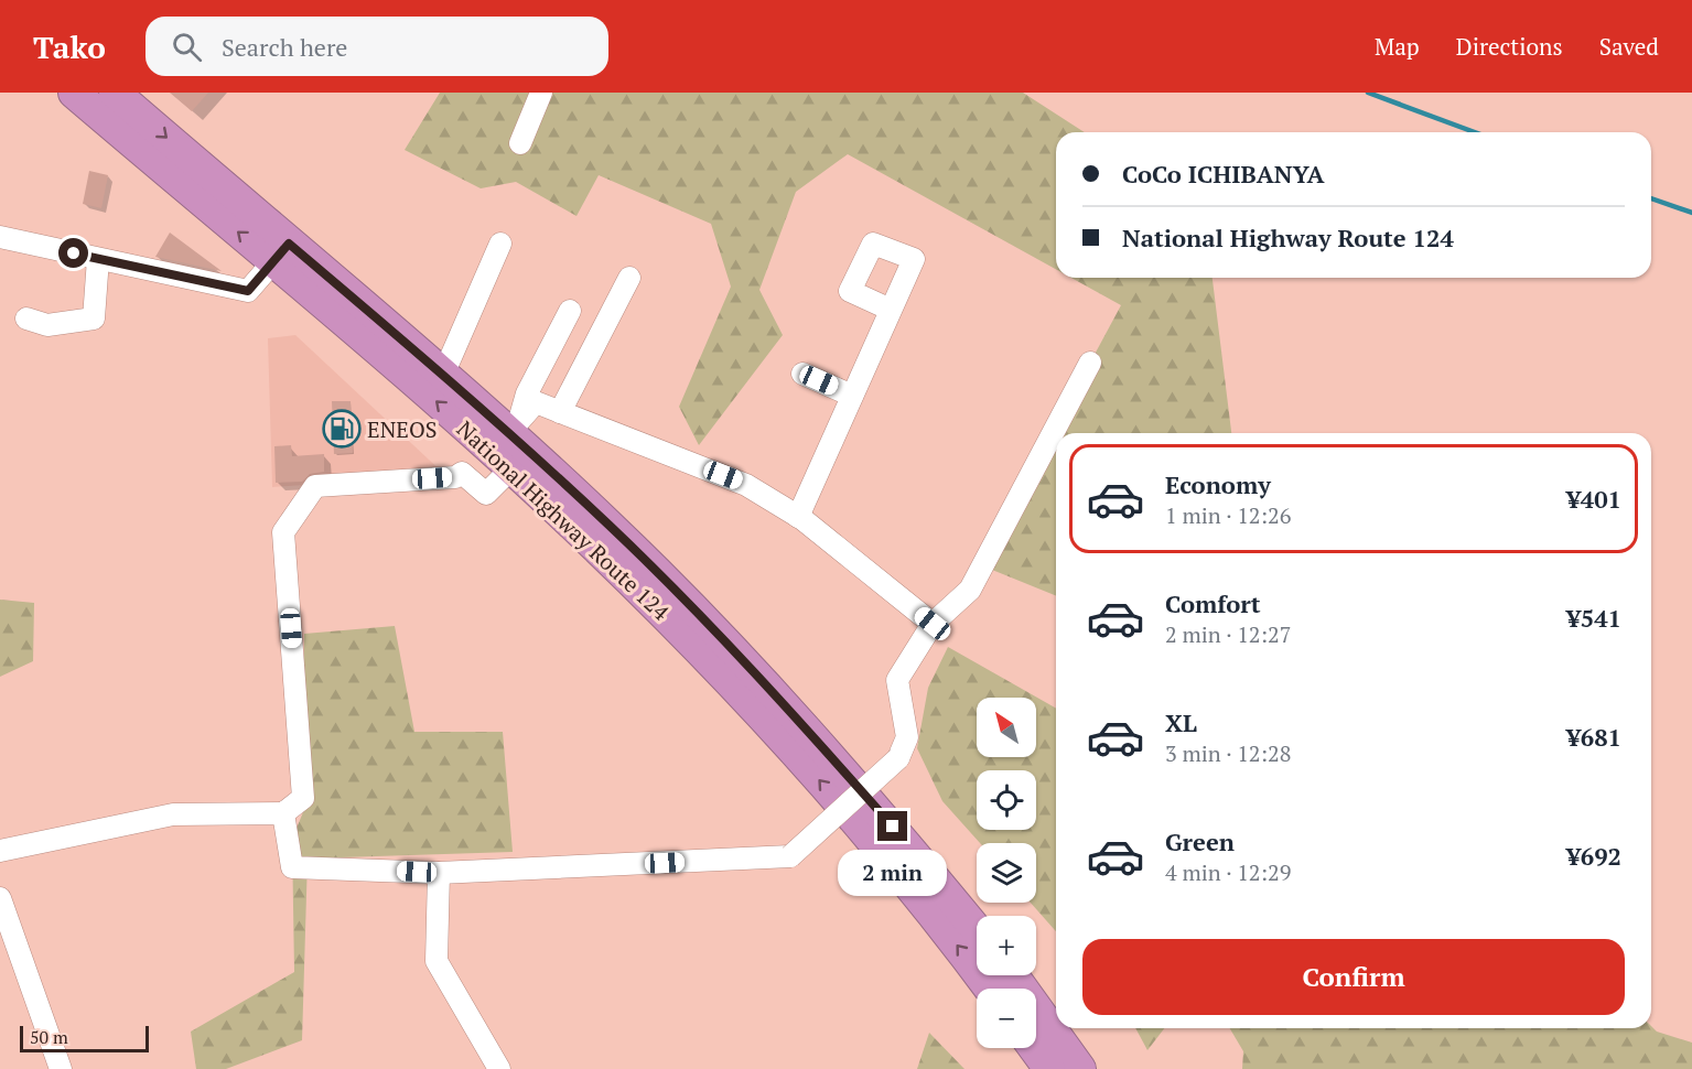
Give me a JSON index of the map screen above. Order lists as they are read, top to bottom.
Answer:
{
  "streets": {
    "highway": ["National Highway Route 124"]
  },
  "places": {
    "fuel station": ["ENEOS"]
  },
  "scale_bar": "50 m",
  "north": "top left",
  "page": {
    "header": "Tako",
    "search": "Search here",
    "nav": ["Map", "Directions", "Saved"],
    "banner": ["CoCo ICHIBANYA", "National Highway Route 124"],
    "list": [
      {
        "name": "Economy",
        "note": "1 min · 12:26",
        "value": "¥401"
      },
      {
        "name": "Comfort",
        "note": "2 min · 12:27",
        "value": "¥541"
      },
      {
        "name": "XL",
        "note": "3 min · 12:28",
        "value": "¥681"
      },
      {
        "name": "Green",
        "note": "4 min · 12:29",
        "value": "¥692"
      }
    ],
    "map_buttons": ["+", "−"],
    "bubble": "2 min",
    "buttons": "Confirm",
    "scale": "50 m"
  }
}
